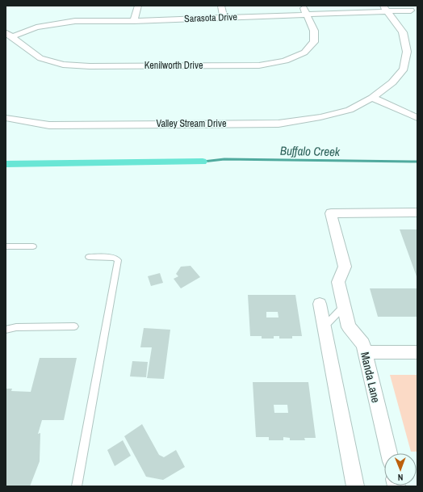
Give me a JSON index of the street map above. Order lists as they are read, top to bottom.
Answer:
{
  "streets": {
    "street": [
      "Sarasota Drive",
      "Kenilworth Drive",
      "Valley Stream Drive",
      "Manda Lane"
    ]
  },
  "crossings": [
    ["Sarasota Drive", "Kenilworth Drive"],
    ["Sarasota Drive", "Valley Stream Drive"]
  ],
  "water": ["Buffalo Creek"],
  "north": "bottom"
}
